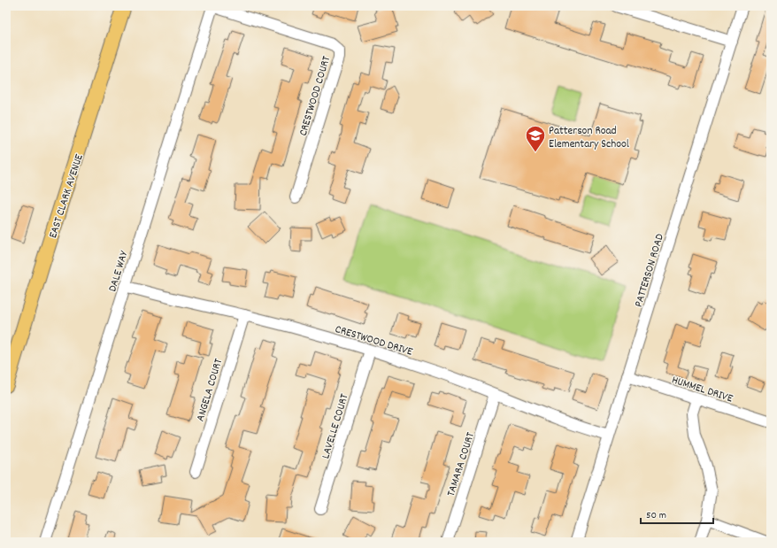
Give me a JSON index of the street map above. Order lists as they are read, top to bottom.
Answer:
{
  "streets": {
    "main road": ["EAST CLARK AVENUE"],
    "street": [
      "CRESTWOOD COURT",
      "PATTERSON ROAD",
      "DALE WAY",
      "CRESTWOOD DRIVE",
      "HUMMEL DRIVE",
      "ANGELA COURT",
      "LAVELLE COURT",
      "TAMARA COURT"
    ]
  },
  "crossings": [
    ["CRESTWOOD COURT", "DALE WAY"],
    ["PATTERSON ROAD", "CRESTWOOD DRIVE"],
    ["PATTERSON ROAD", "HUMMEL DRIVE"],
    ["DALE WAY", "CRESTWOOD DRIVE"],
    ["CRESTWOOD DRIVE", "ANGELA COURT"],
    ["CRESTWOOD DRIVE", "LAVELLE COURT"],
    ["CRESTWOOD DRIVE", "TAMARA COURT"]
  ],
  "places": {
    "school or university": ["Patterson Road Elementary School"]
  },
  "scale_bar": "50 m"
}
